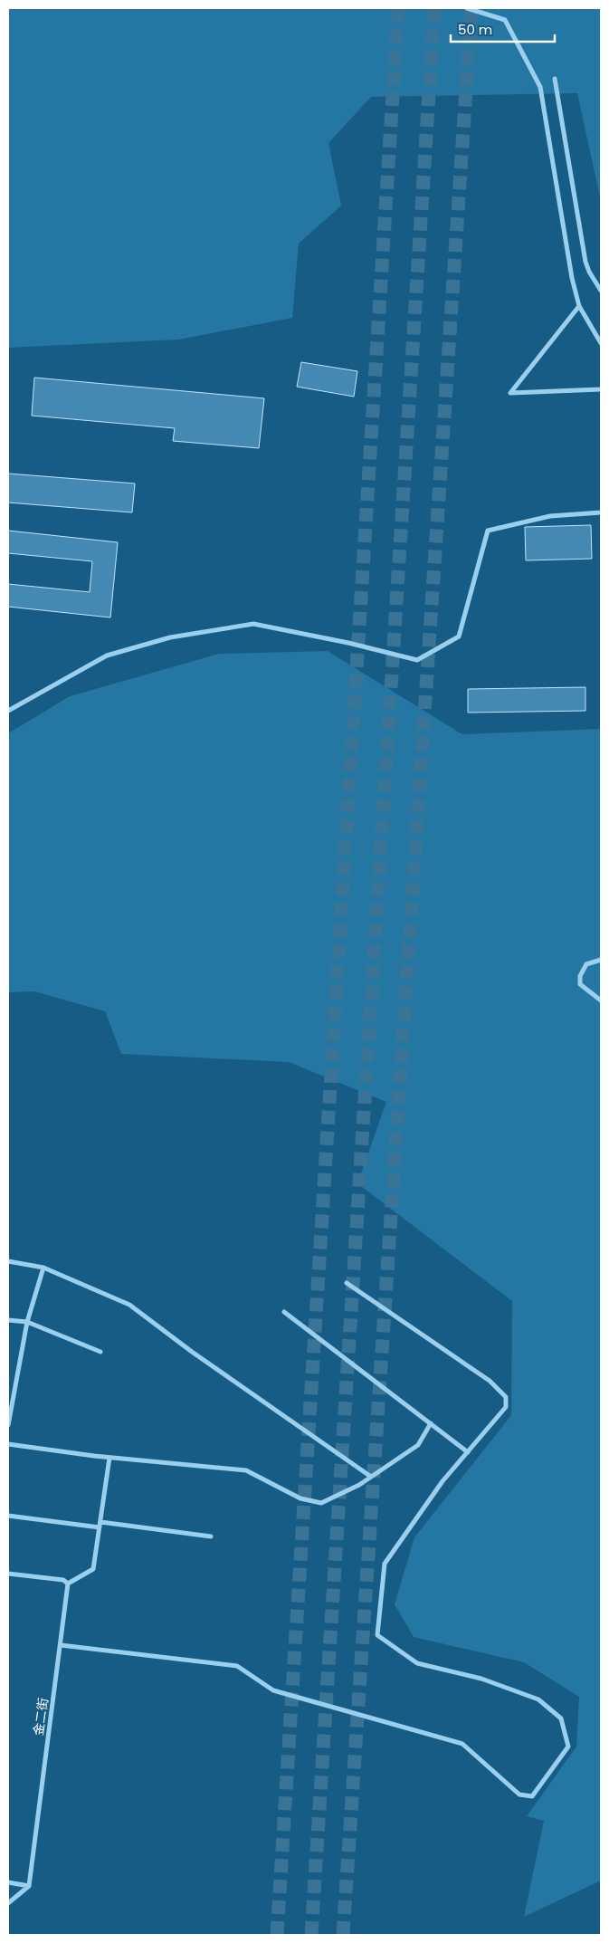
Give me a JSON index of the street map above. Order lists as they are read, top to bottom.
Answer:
{
  "streets": {
    "street": ["金二街"]
  },
  "scale_bar": "50 m"
}
